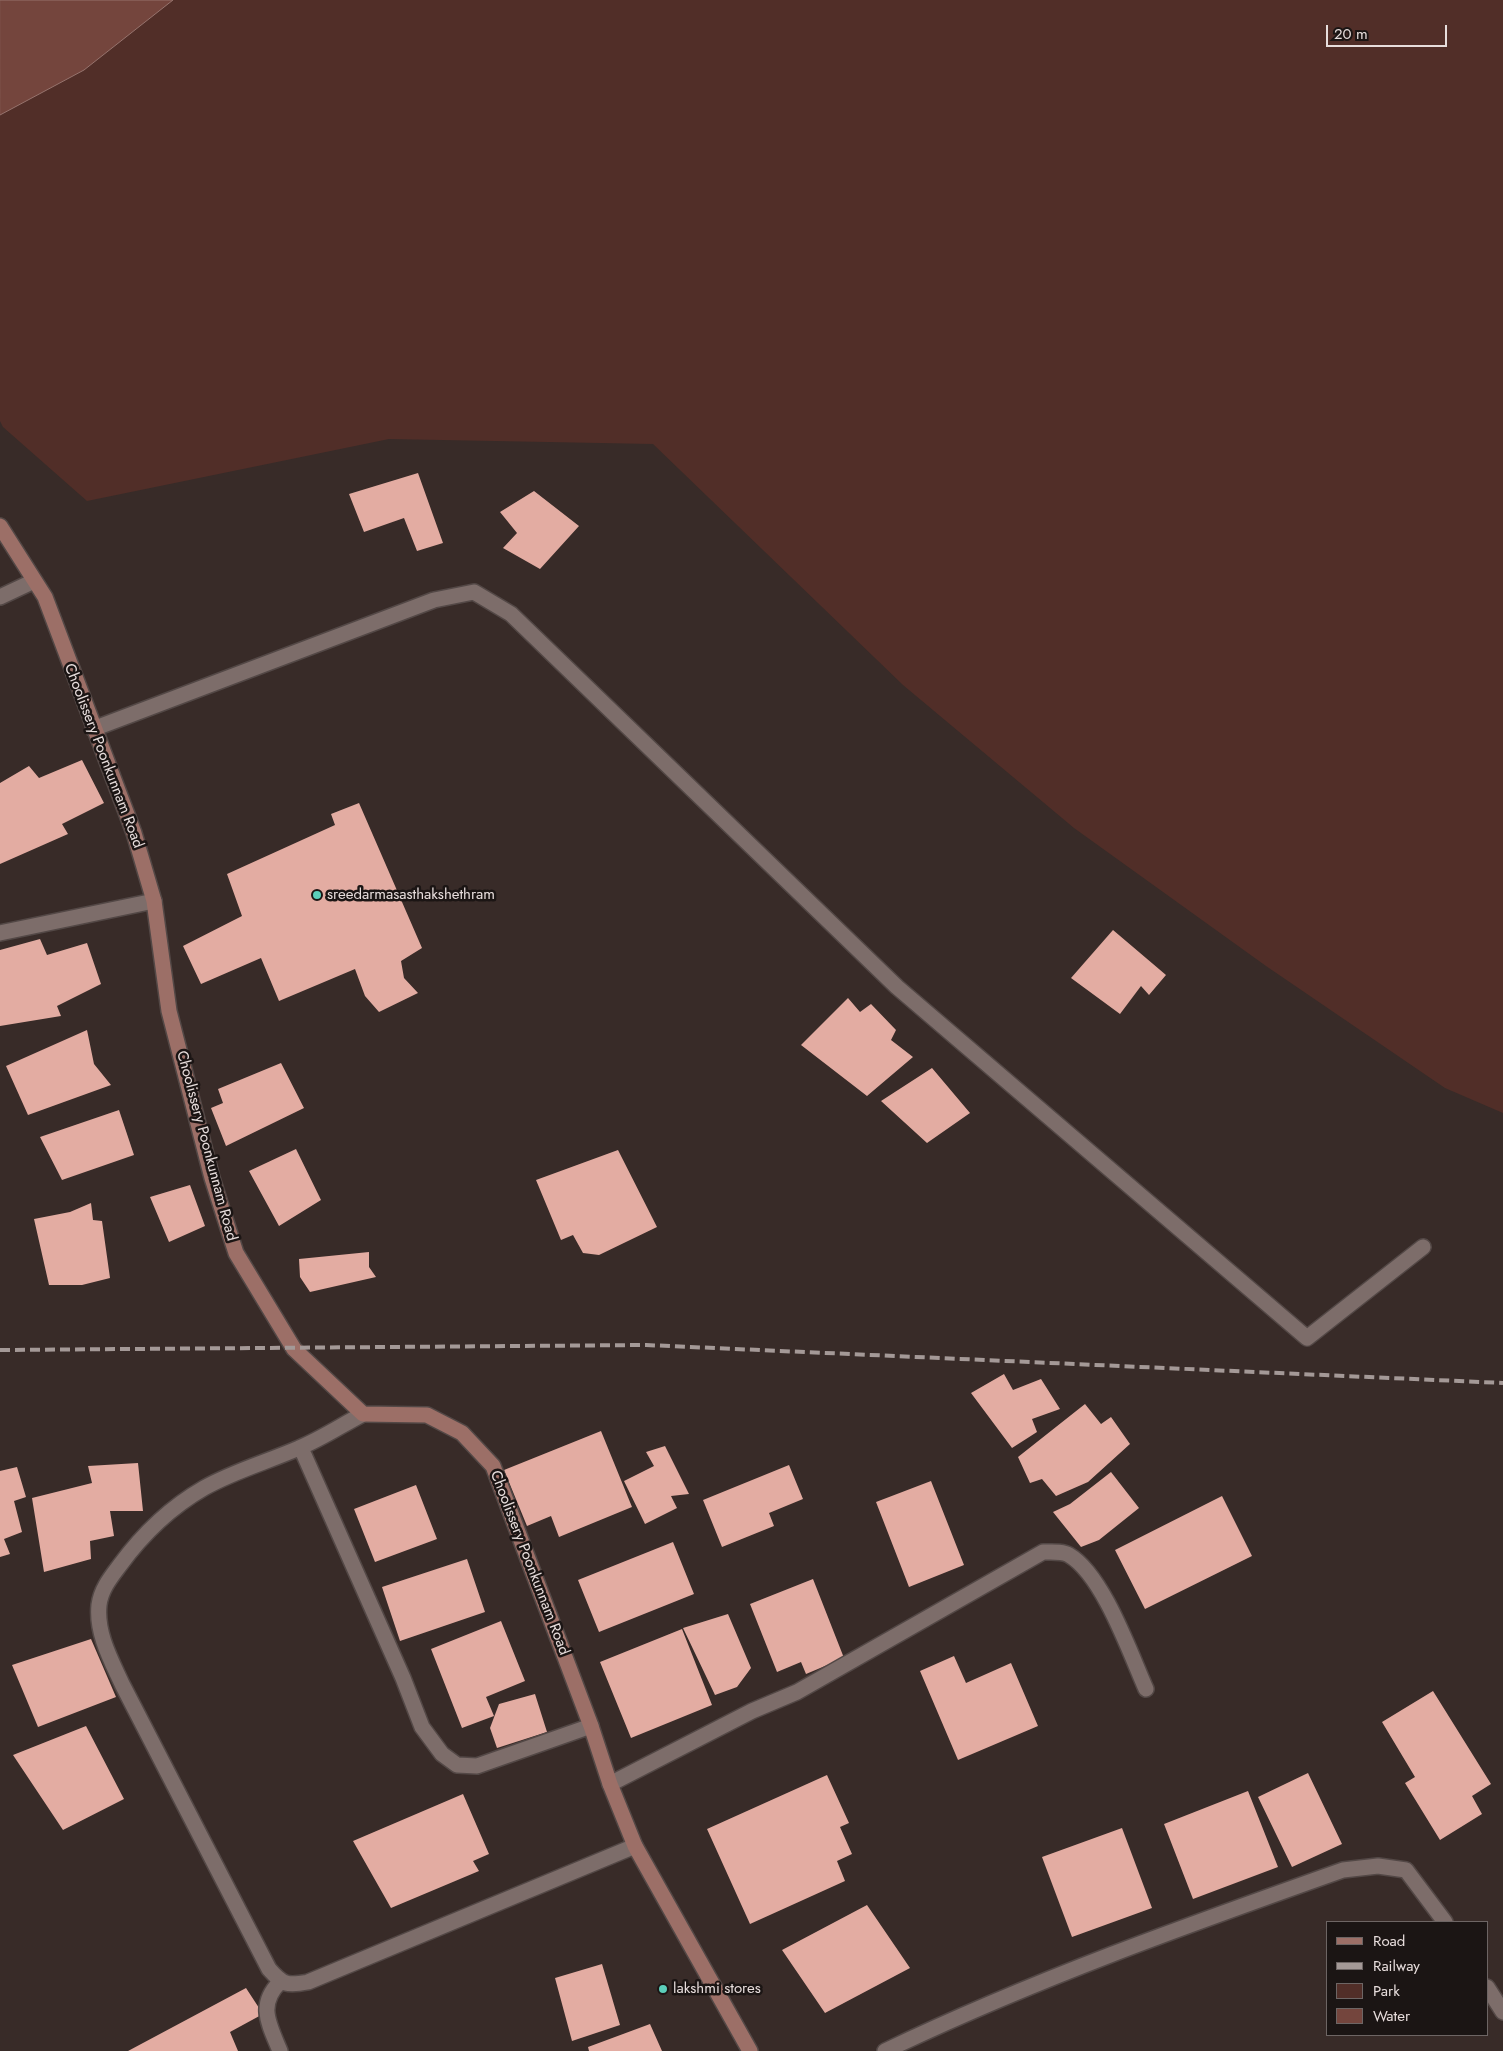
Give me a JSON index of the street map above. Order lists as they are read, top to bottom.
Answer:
{
  "streets": {
    "street": ["Choolissery Poonkunnam Road"]
  },
  "places": ["sreedarmasasthakshethram", "lakshmi stores"],
  "legend": [
    "Road",
    "Railway",
    "Park",
    "Water"
  ],
  "scale_bar": "20 m"
}
